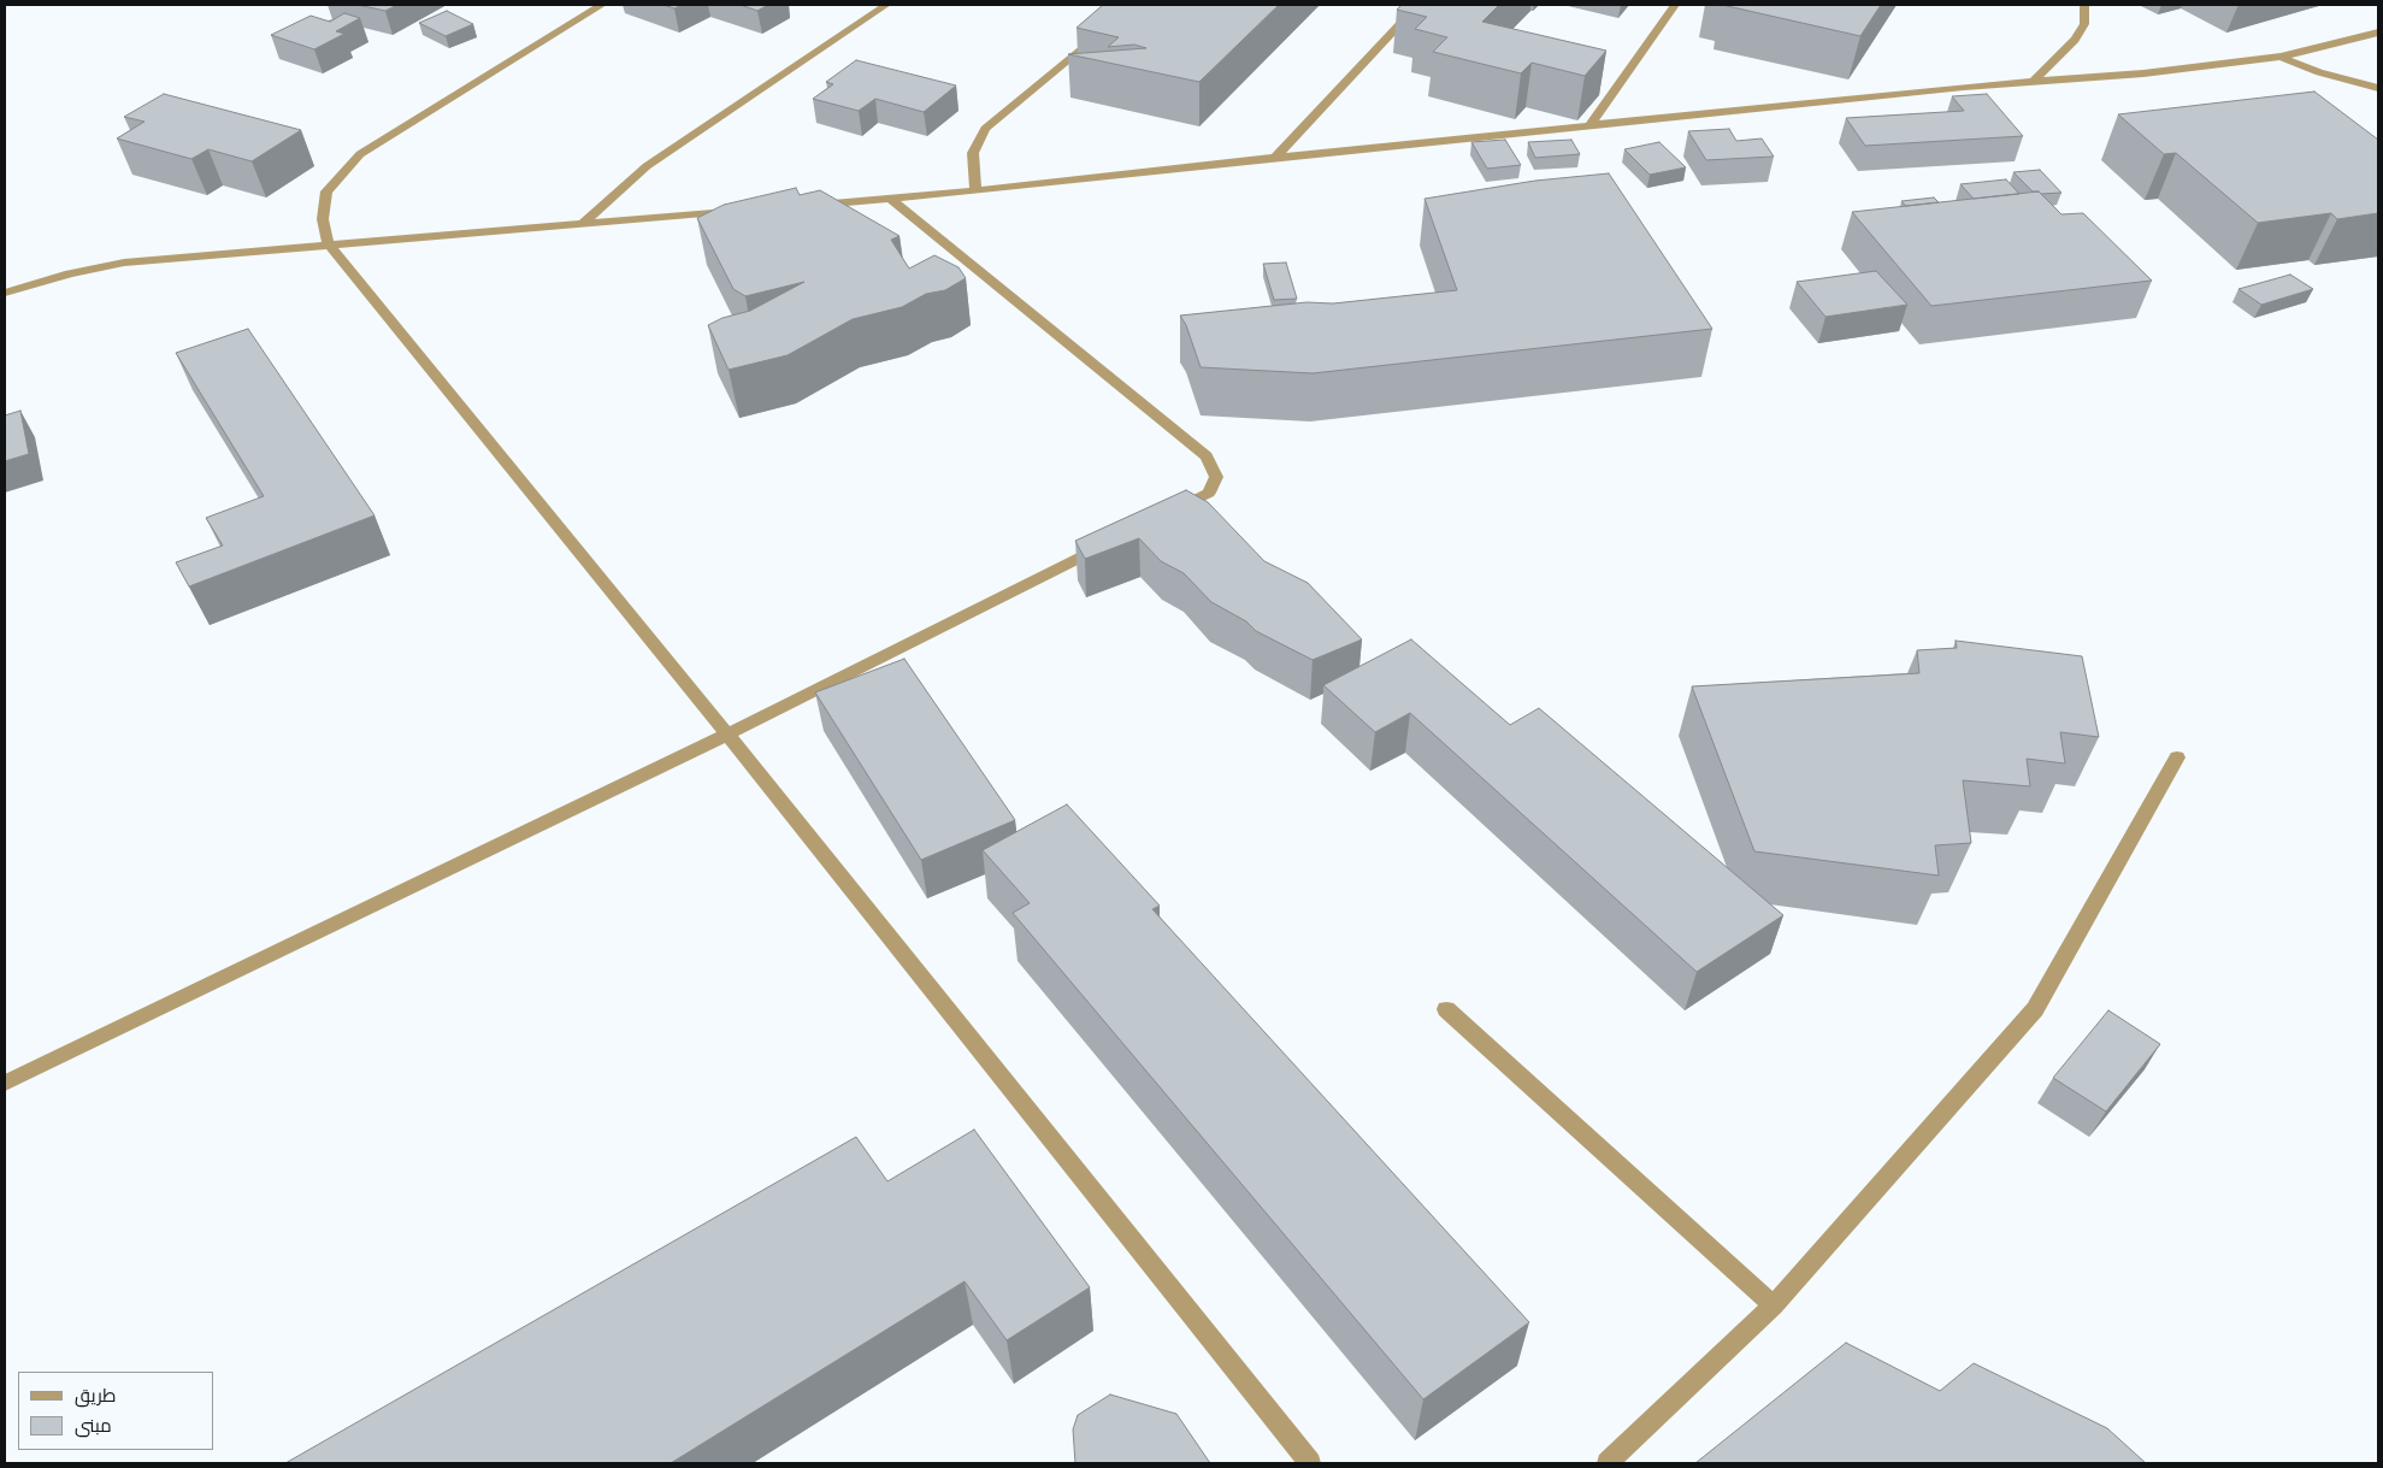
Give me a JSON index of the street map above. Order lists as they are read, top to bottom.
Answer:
{
  "legend": ["طريق", "مبنى"]
}
